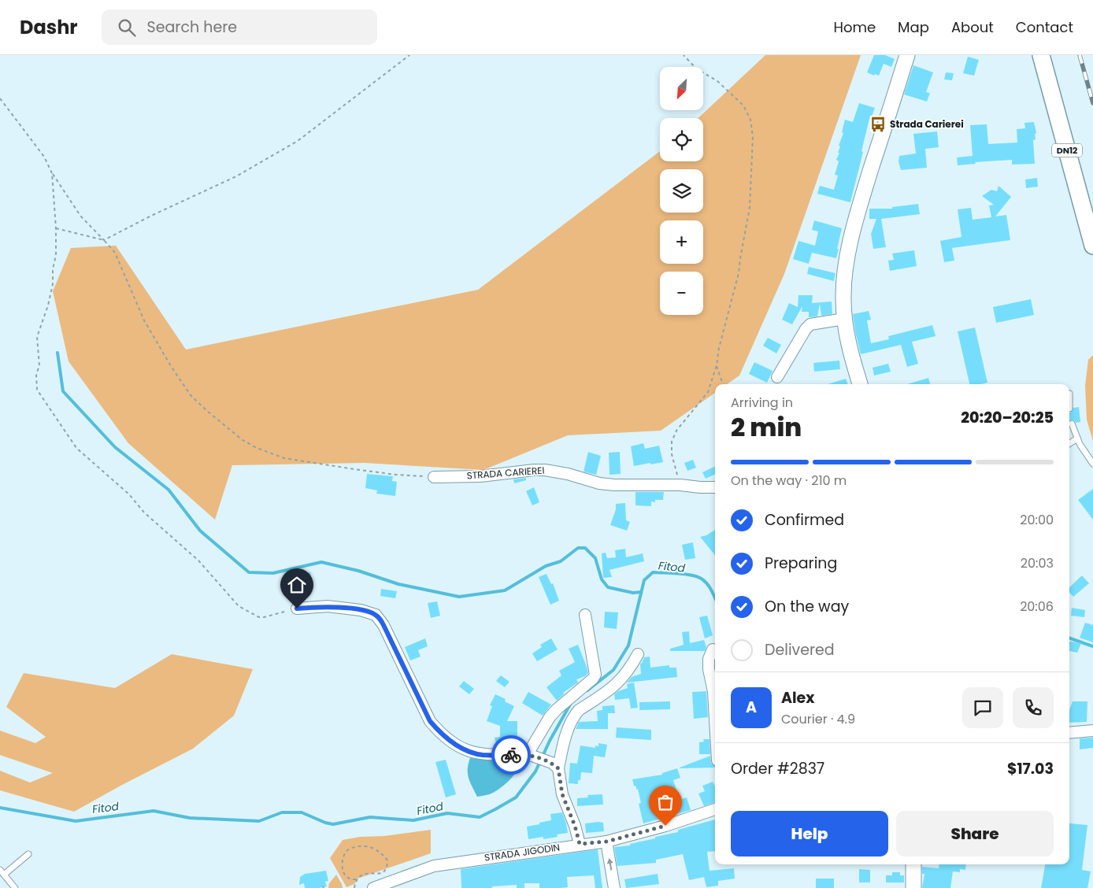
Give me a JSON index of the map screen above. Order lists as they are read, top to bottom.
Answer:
{
  "streets": {
    "main road": ["DN12"],
    "street": ["STRADA CARIEREI", "STRADA JIGODIN"]
  },
  "water": ["Fitod"],
  "places": {
    "bus stop": ["Strada Carierei"]
  },
  "north": "bottom left",
  "page": {
    "header": "Dashr",
    "search": "Search here",
    "nav": [
      "Home",
      "Map",
      "About",
      "Contact"
    ],
    "map_buttons": ["+", "−"],
    "heading": ["2 min", "Arriving in", "20:20–20:25"],
    "panel": [
      "Alex",
      "Courier · 4.9",
      "Order #2837",
      "$17.03"
    ],
    "bar": "On the way · 210 m",
    "list": [
      ["Confirmed", "20:00"],
      ["Preparing", "20:03"],
      ["On the way", "20:06"],
      "Delivered"
    ],
    "round": "A",
    "buttons": ["Help", "Share"]
  }
}
